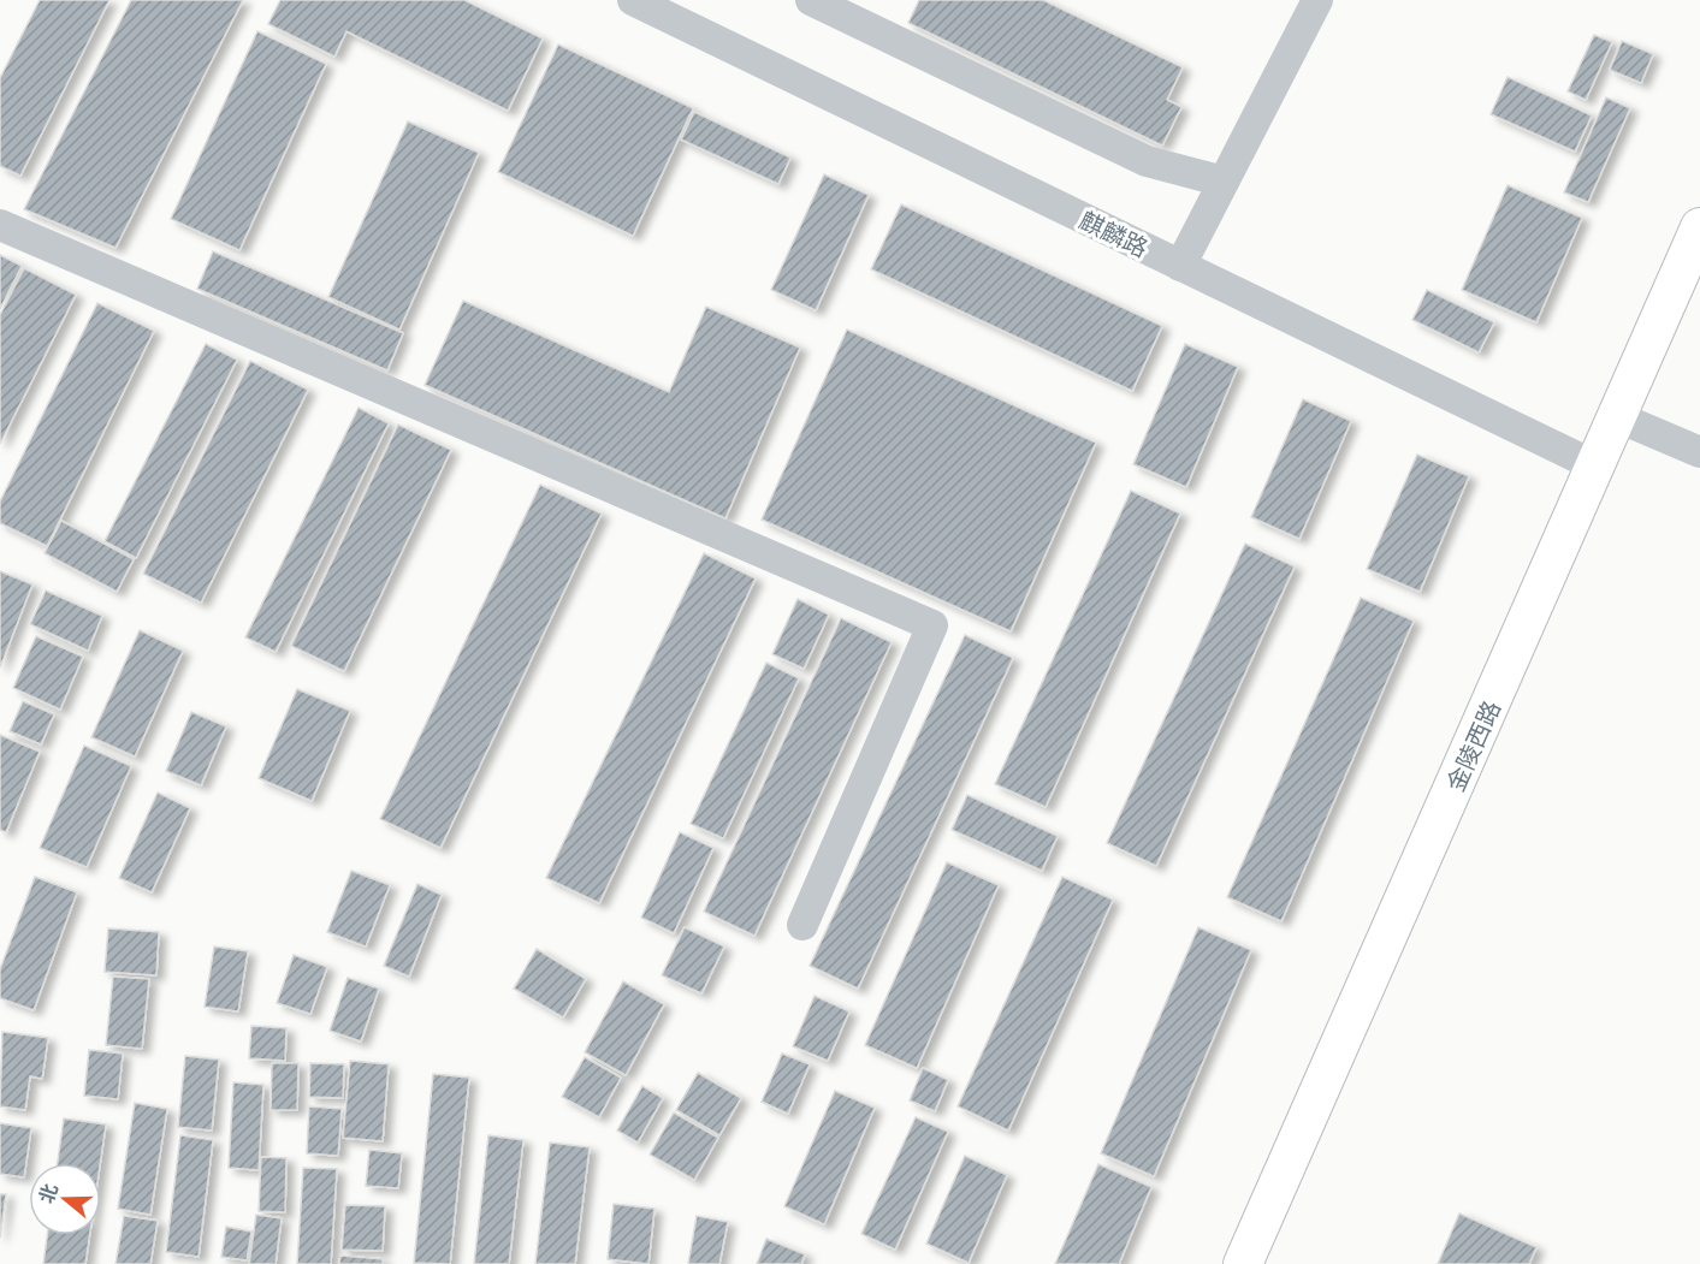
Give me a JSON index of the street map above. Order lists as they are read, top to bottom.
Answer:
{
  "streets": {
    "main road": ["金陵西路"],
    "street": ["麒麟路"]
  },
  "crossings": [
    ["麒麟路", "金陵西路"]
  ],
  "north": "left"
}
